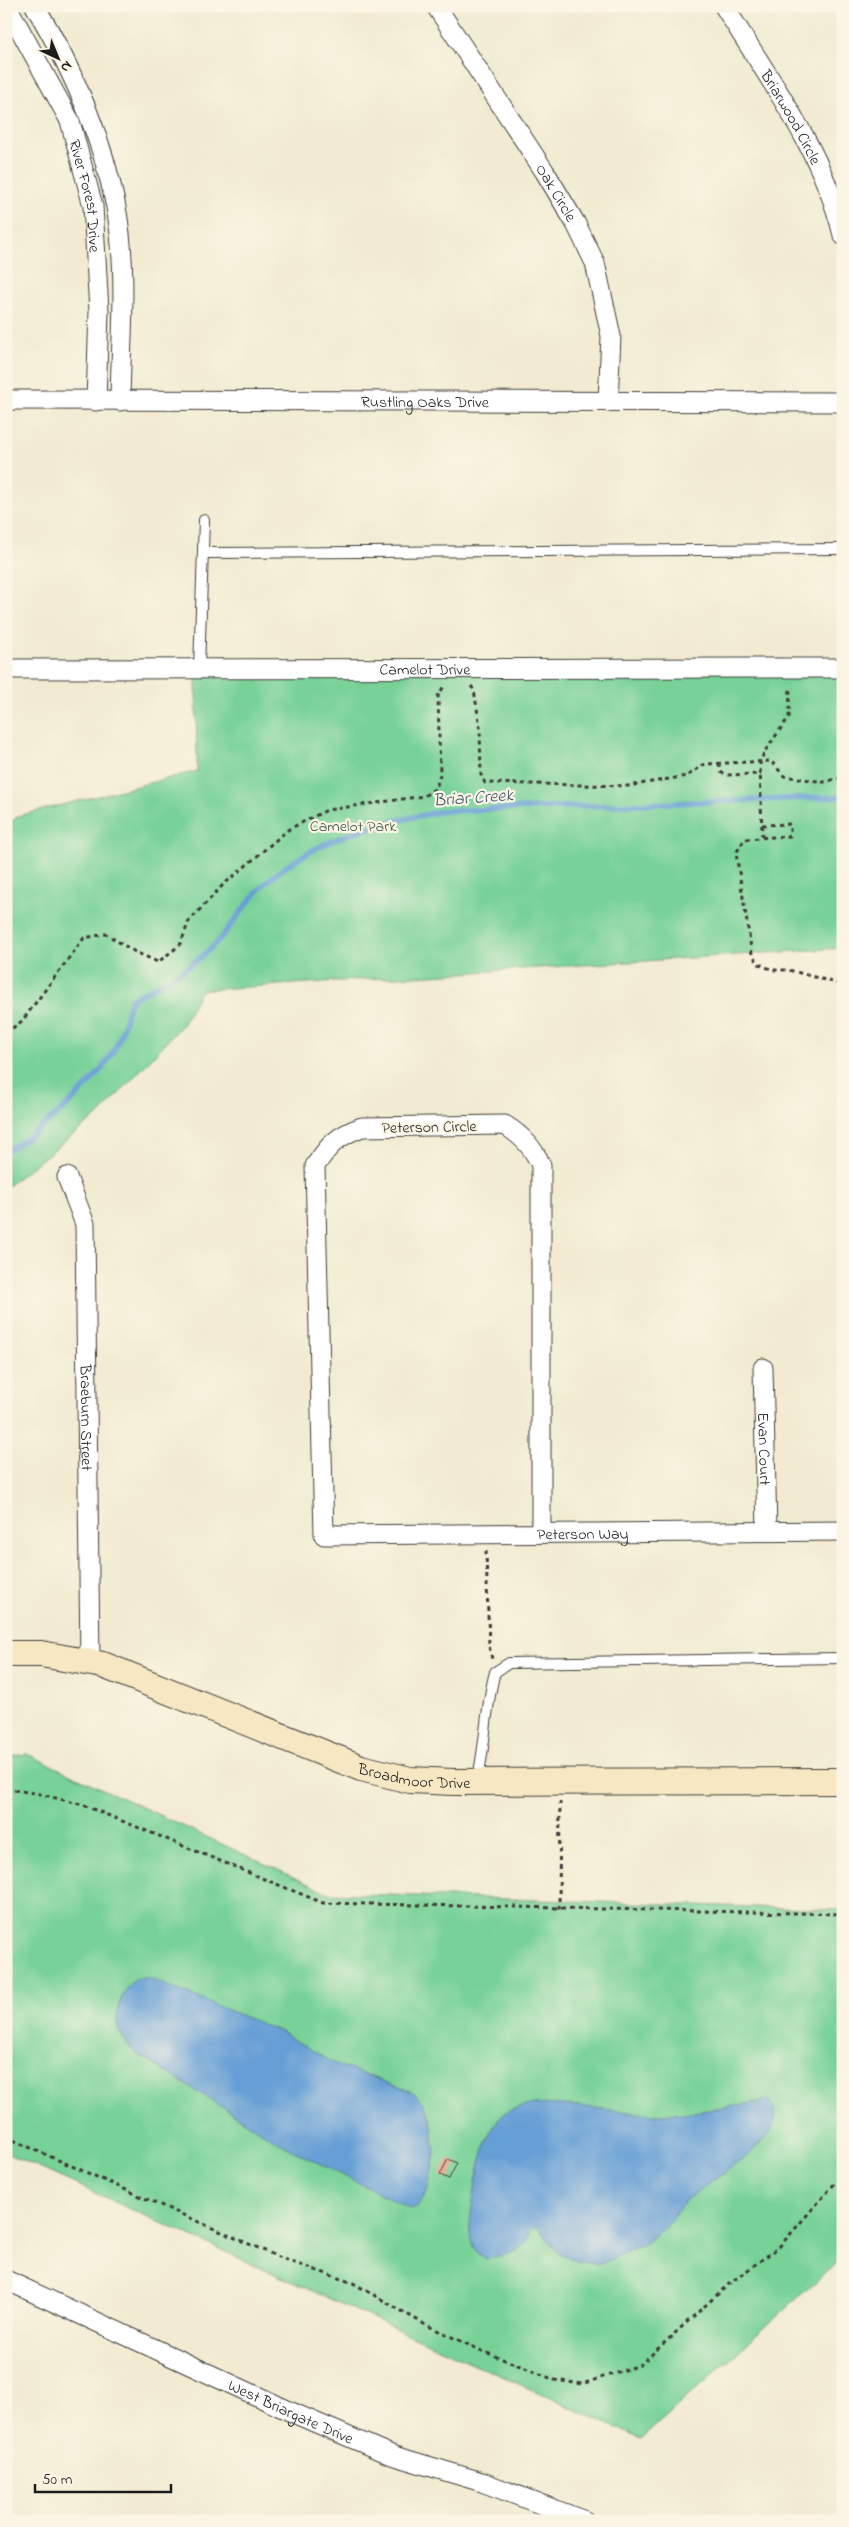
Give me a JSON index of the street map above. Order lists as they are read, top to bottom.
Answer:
{
  "streets": {
    "street": [
      "Briarwood Circle",
      "Oak Circle",
      "River Forest Drive",
      "Rustling Oaks Drive",
      "Camelot Drive",
      "Peterson Circle",
      "Braeburn Street",
      "Evan Court",
      "Peterson Way",
      "Broadmoor Drive",
      "West Briargate Drive"
    ]
  },
  "crossings": [
    ["Oak Circle", "Rustling Oaks Drive"],
    ["River Forest Drive", "Rustling Oaks Drive"],
    ["Peterson Circle", "Peterson Way"],
    ["Braeburn Street", "Broadmoor Drive"],
    ["Evan Court", "Peterson Way"]
  ],
  "water": ["Briar Creek"],
  "parks": ["Camelot Park"],
  "scale_bar": "50 m",
  "north": "bottom right"
}
